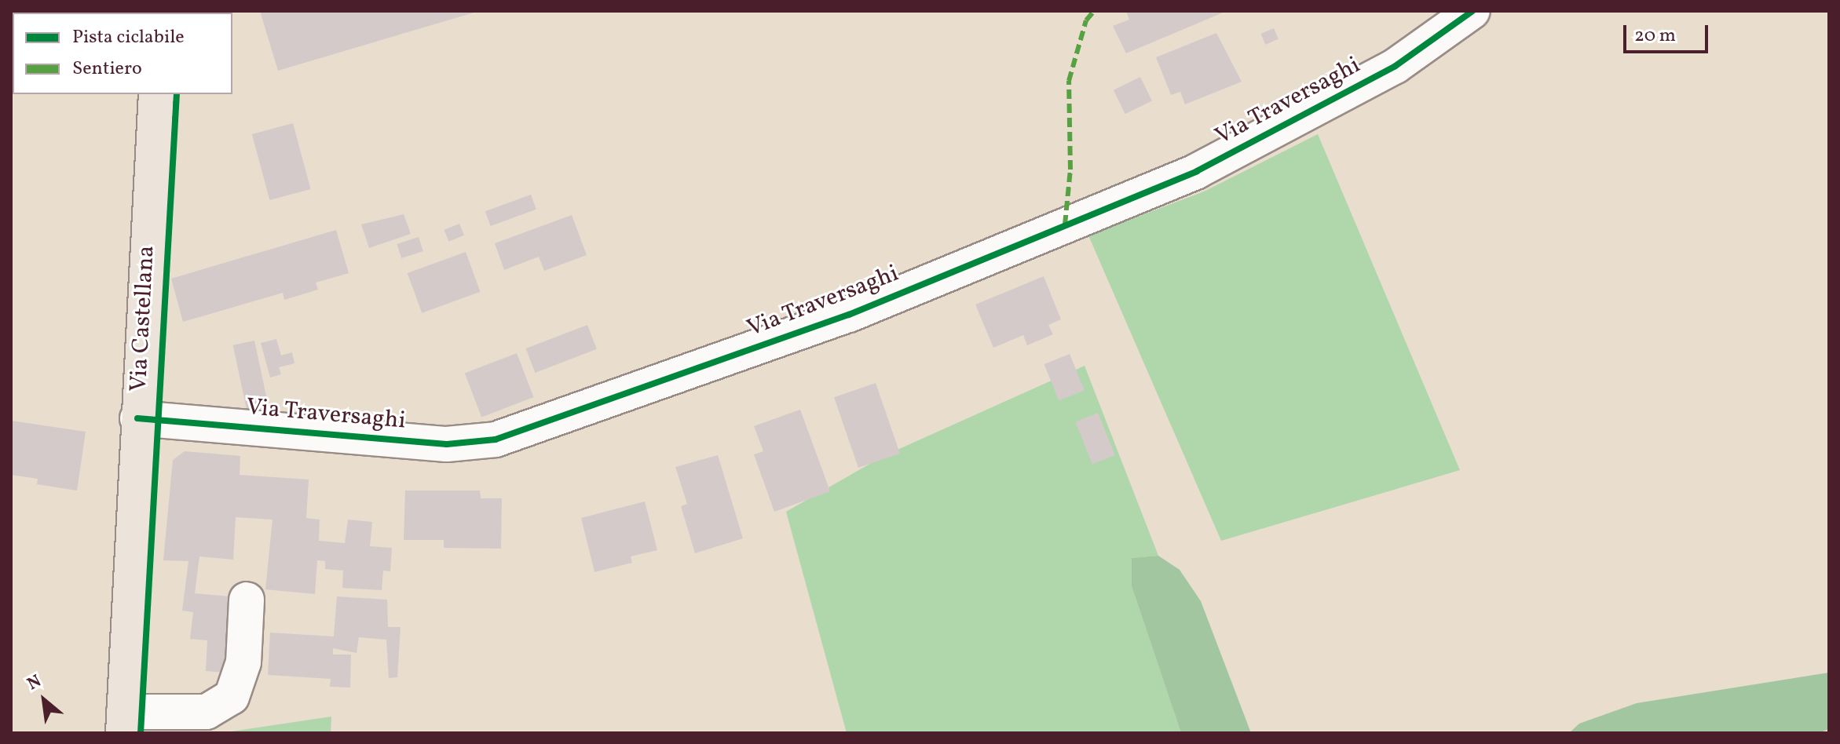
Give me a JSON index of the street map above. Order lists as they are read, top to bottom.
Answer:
{
  "streets": {
    "main road": ["Via Castellana"],
    "street": ["Via Traversaghi"]
  },
  "crossings": [
    ["Via Traversaghi", "Via Castellana"]
  ],
  "legend": ["Pista ciclabile", "Sentiero"],
  "scale_bar": "20 m",
  "north": "top left"
}
